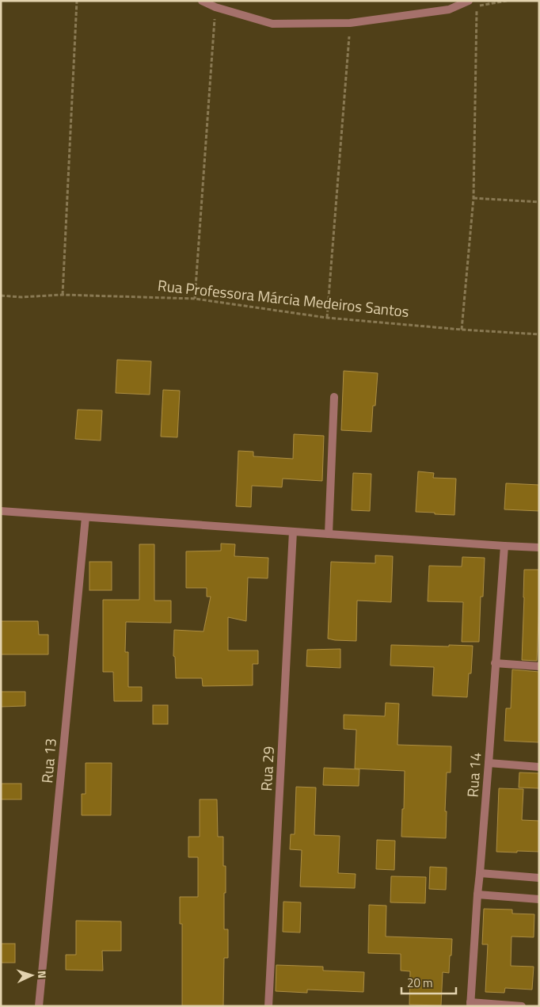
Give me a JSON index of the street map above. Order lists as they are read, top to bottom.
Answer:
{
  "streets": {
    "street": ["Rua 13", "Rua 29", "Rua 14"],
    "path": ["Rua Professora Márcia Medeiros Santos"]
  },
  "scale_bar": "20 m",
  "north": "right"
}
